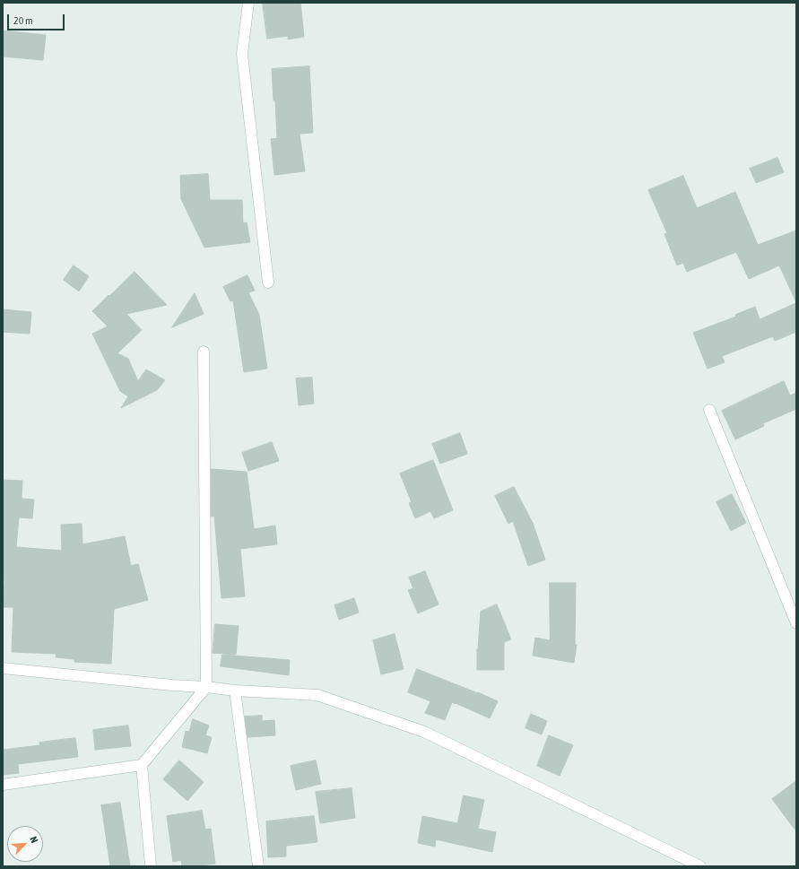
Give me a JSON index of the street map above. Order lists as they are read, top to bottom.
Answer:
{
  "scale_bar": "20 m",
  "north": "top right"
}
